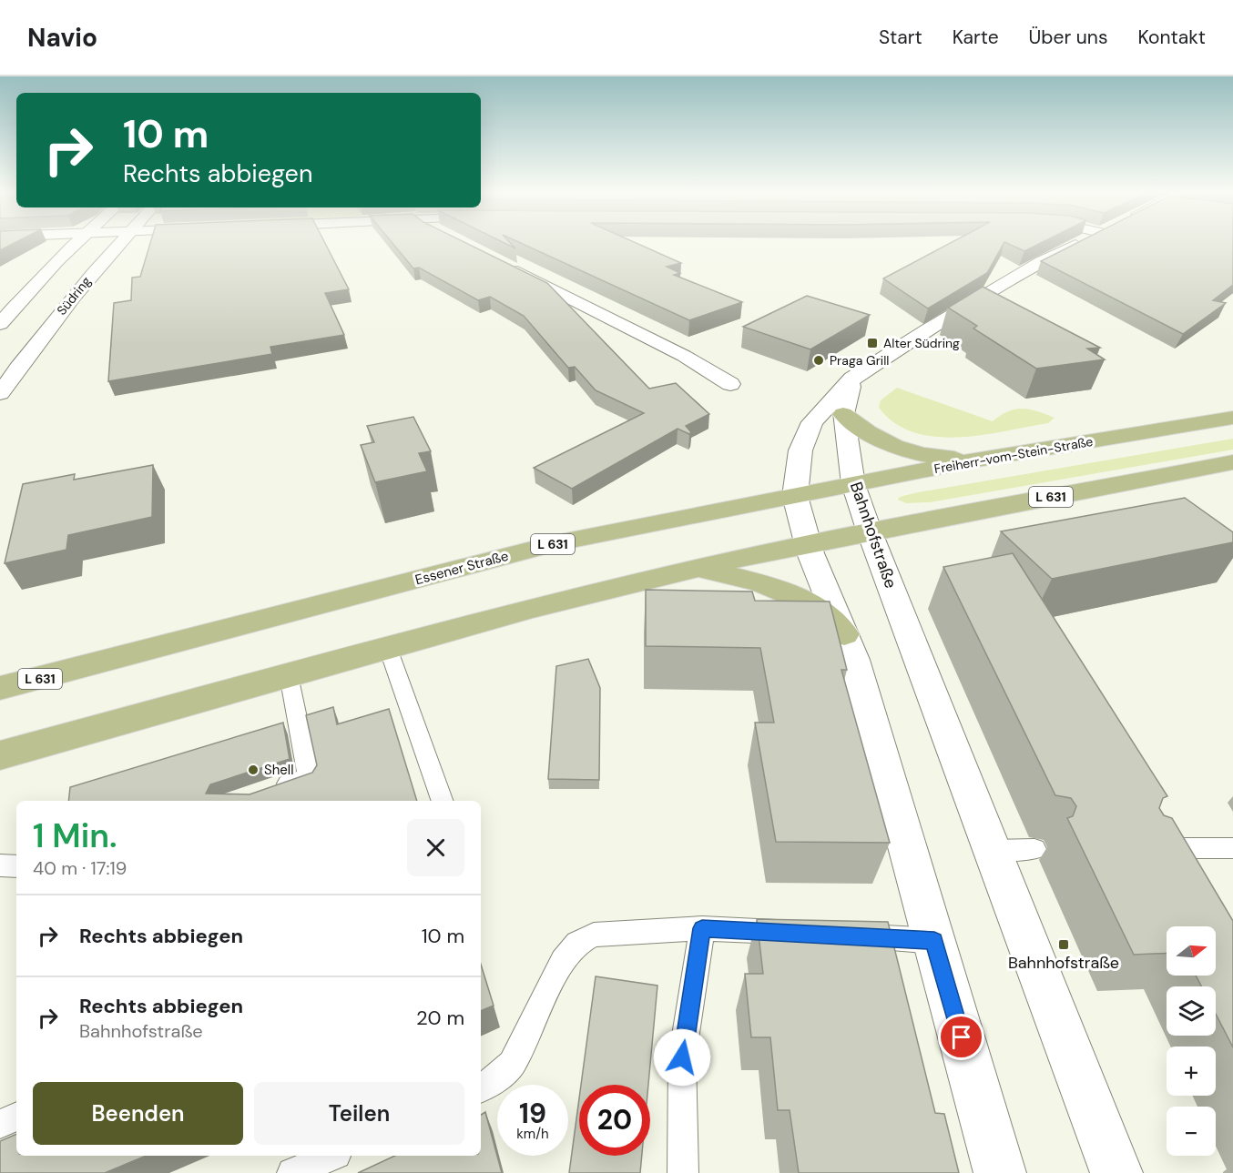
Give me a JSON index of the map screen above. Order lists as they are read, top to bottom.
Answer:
{
  "streets": {
    "main road": ["Freiherr-vom-Stein-Straße", "L 631", "Essener Straße"],
    "street": ["Südring", "Bahnhofstraße"]
  },
  "crossings": [
    ["Freiherr-vom-Stein-Straße", "Bahnhofstraße"],
    ["Freiherr-vom-Stein-Straße", "Essener Straße"],
    ["L 631", "Bahnhofstraße"]
  ],
  "places": {
    "transit": ["Alter Südring", "Bahnhofstraße"],
    "other": ["Praga Grill", "Shell"]
  },
  "north": "right",
  "page": {
    "header": "Navio",
    "nav": [
      "Start",
      "Karte",
      "Über uns",
      "Kontakt"
    ],
    "turn": ["10 m", "Rechts abbiegen"],
    "heading": ["1 Min.", "40 m · 17:19"],
    "list": [
      {
        "name": "Rechts abbiegen",
        "value": "10 m"
      },
      {
        "name": "Rechts abbiegen",
        "note": "Bahnhofstraße",
        "value": "20 m"
      }
    ],
    "map_buttons": ["+", "−"],
    "buttons": ["Beenden", "Teilen"],
    "speed": "19 km/h",
    "limit": "20"
  }
}
